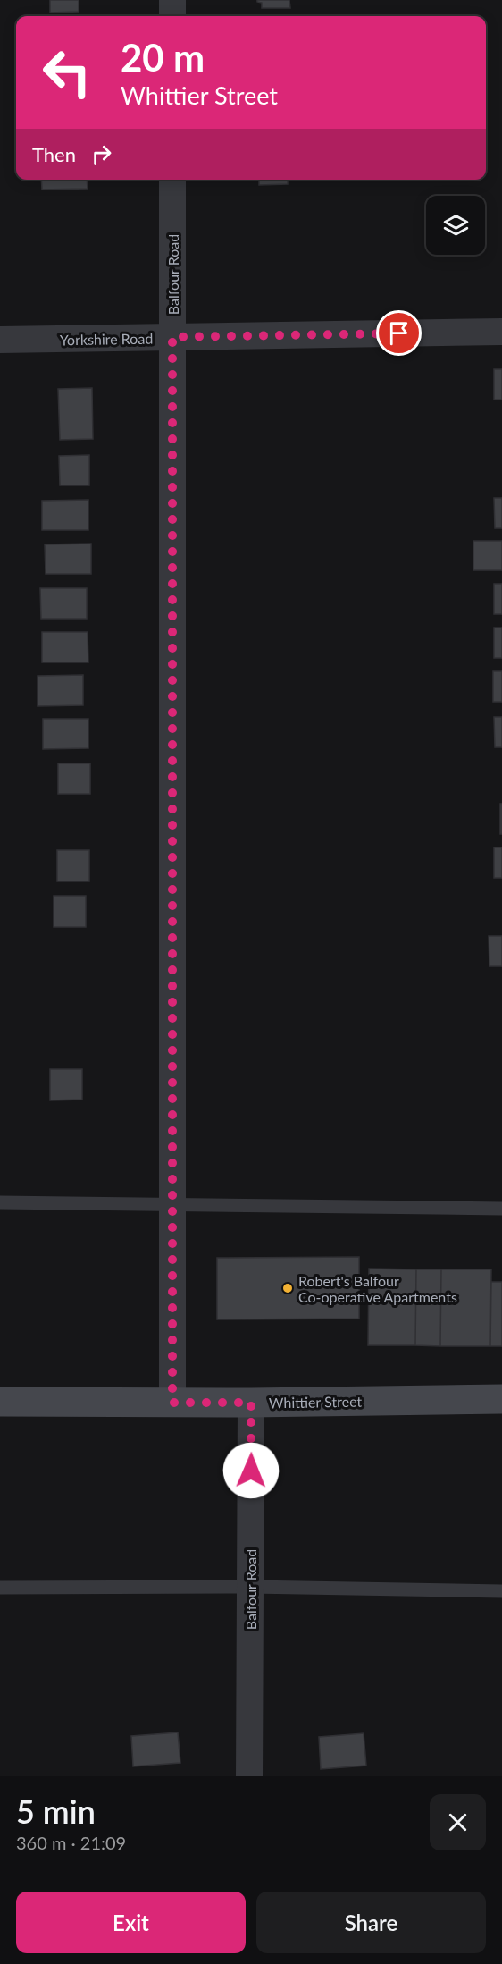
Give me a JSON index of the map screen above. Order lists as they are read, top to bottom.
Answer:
{
  "streets": {
    "street": ["Balfour Road", "Yorkshire Road", "Whittier Street"]
  },
  "crossings": [
    ["Balfour Road", "Yorkshire Road"],
    ["Balfour Road", "Whittier Street"]
  ],
  "places": ["Robert's Balfour Co-operative Apartments"],
  "page": {
    "turn": ["20 m", "Whittier Street"],
    "then": "Then",
    "heading": ["5 min", "360 m · 21:09"],
    "buttons": ["Exit", "Share"]
  }
}
